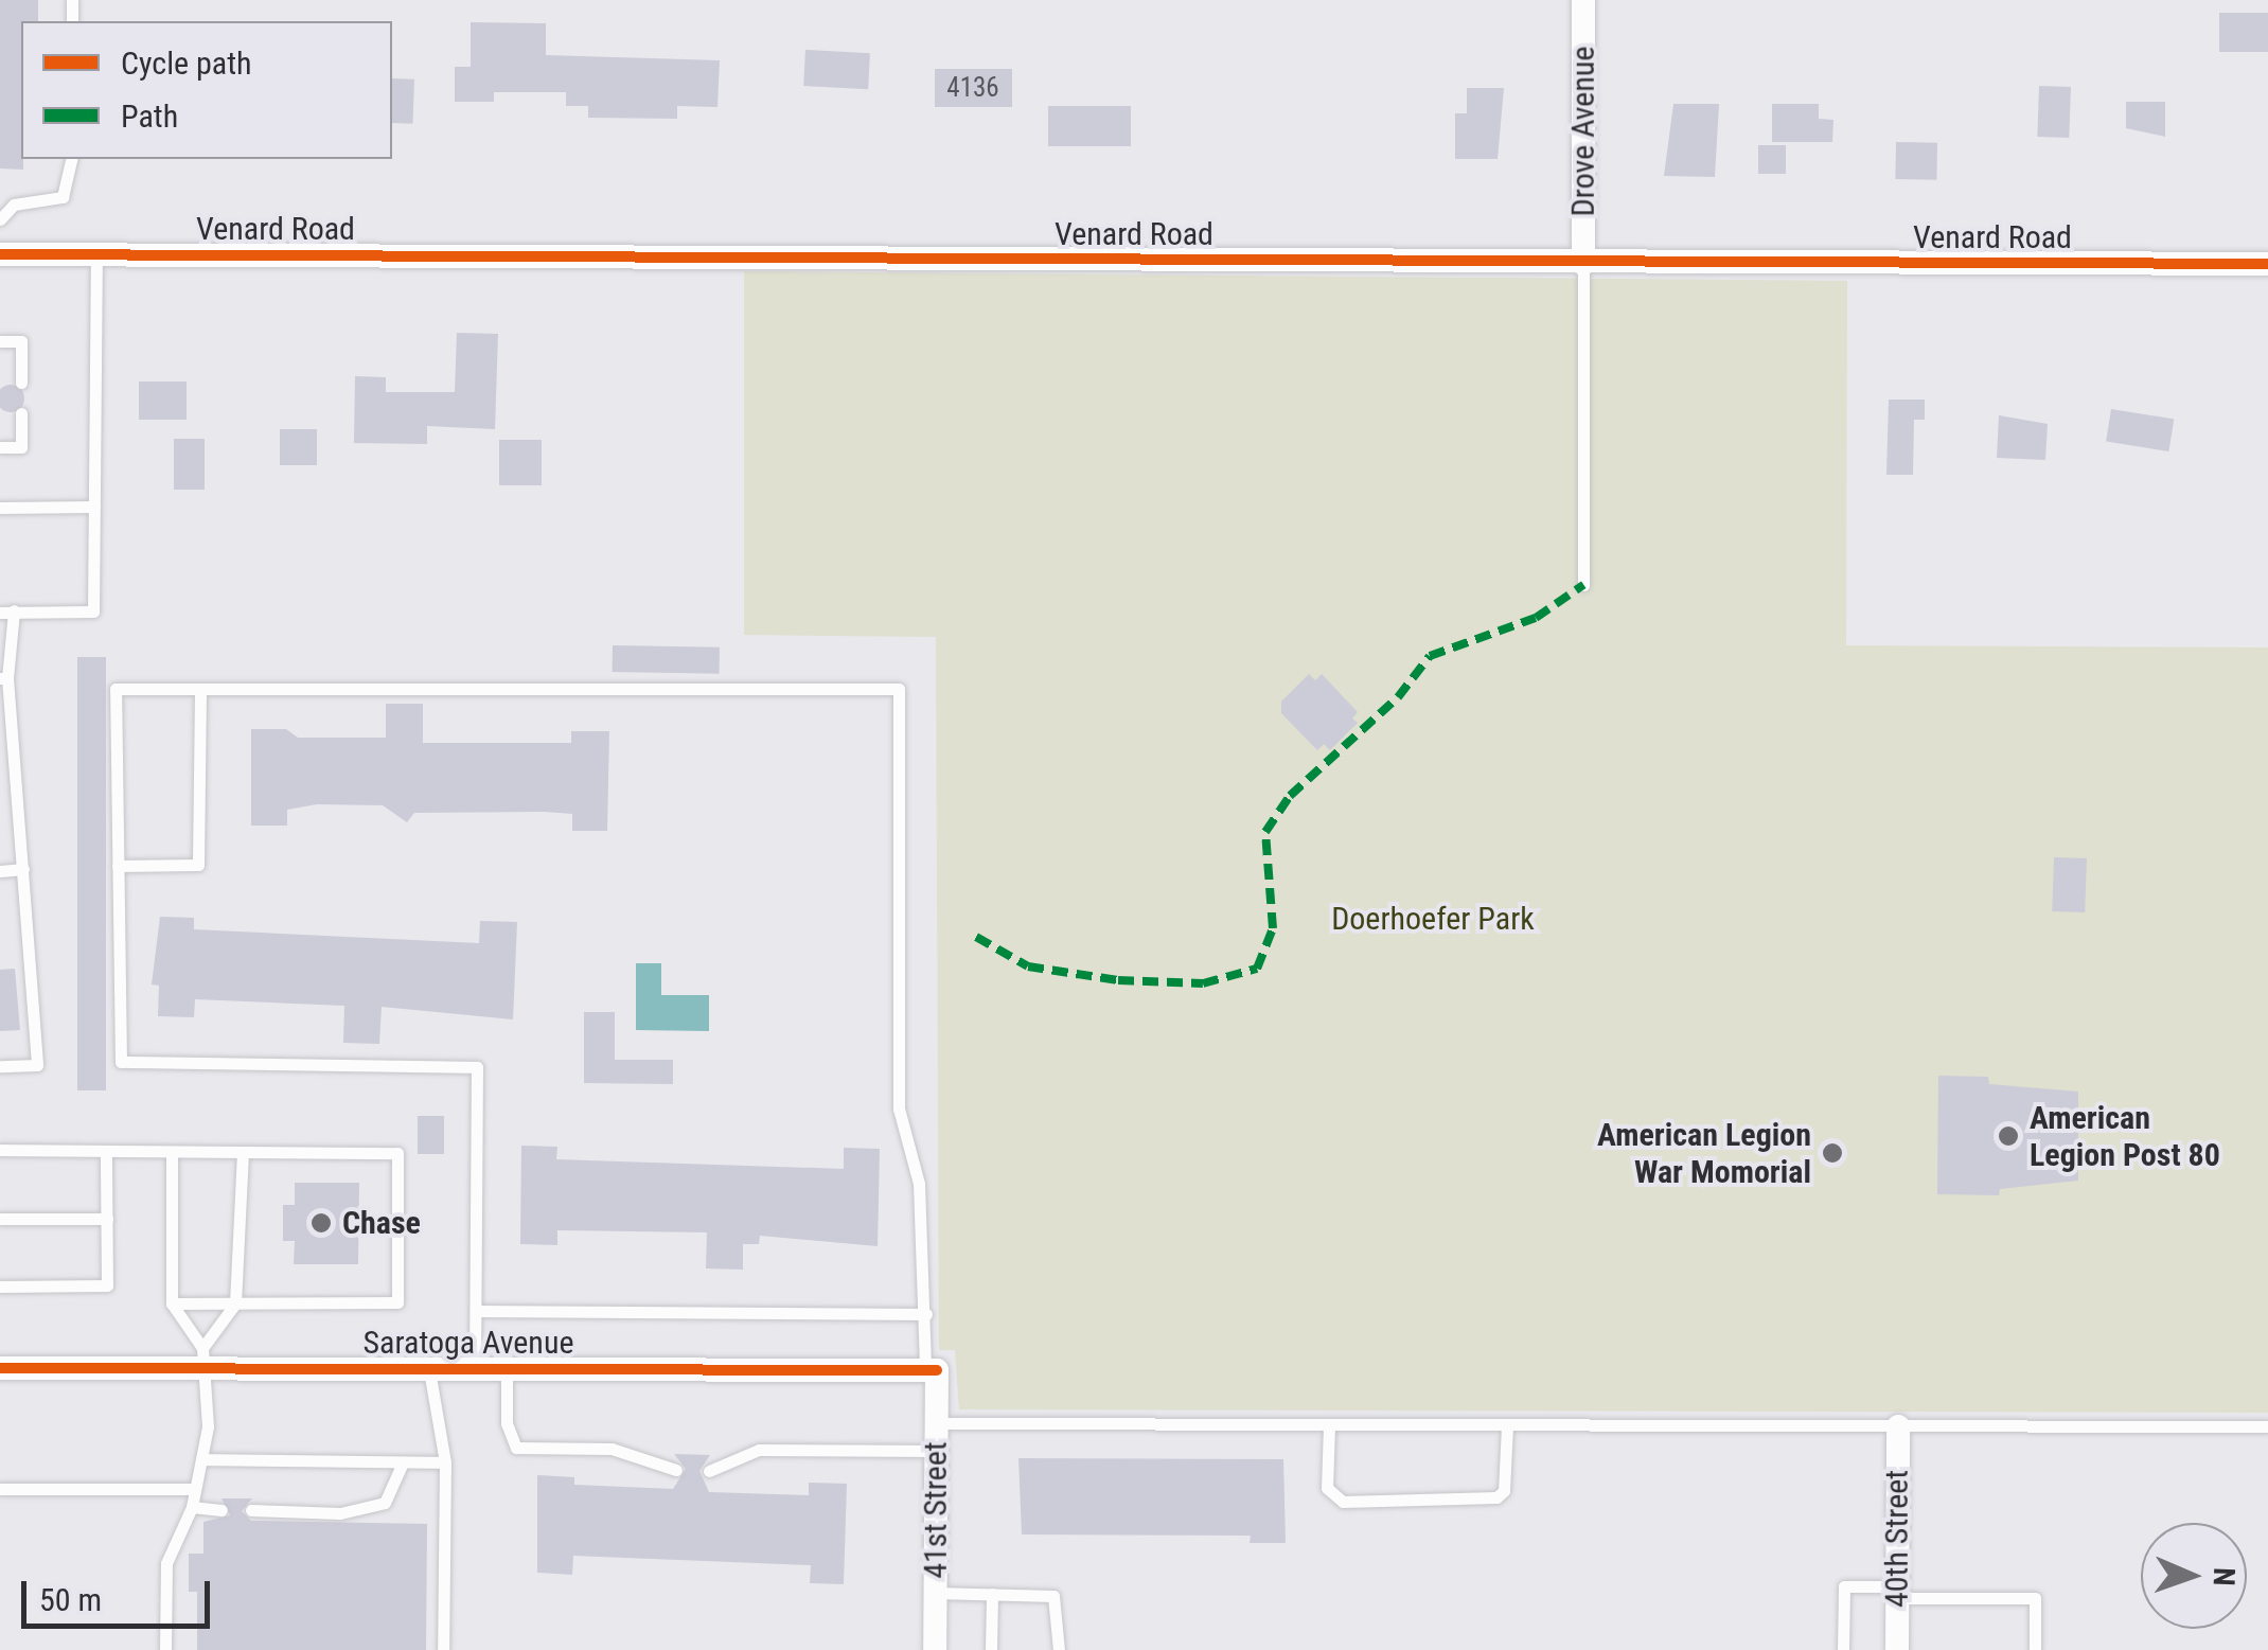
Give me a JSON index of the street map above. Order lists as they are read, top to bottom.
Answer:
{
  "streets": {
    "street": [
      "Drove Avenue",
      "Venard Road",
      "Saratoga Avenue",
      "41st Street",
      "40th Street"
    ]
  },
  "crossings": [
    ["Drove Avenue", "Venard Road"],
    ["Saratoga Avenue", "41st Street"]
  ],
  "parks": ["Doerhoefer Park"],
  "places": ["American Legion Post 80", "American Legion War Momorial", "Chase"],
  "house_numbers": ["4136"],
  "legend": ["Cycle path", "Path"],
  "scale_bar": "50 m",
  "north": "right"
}
